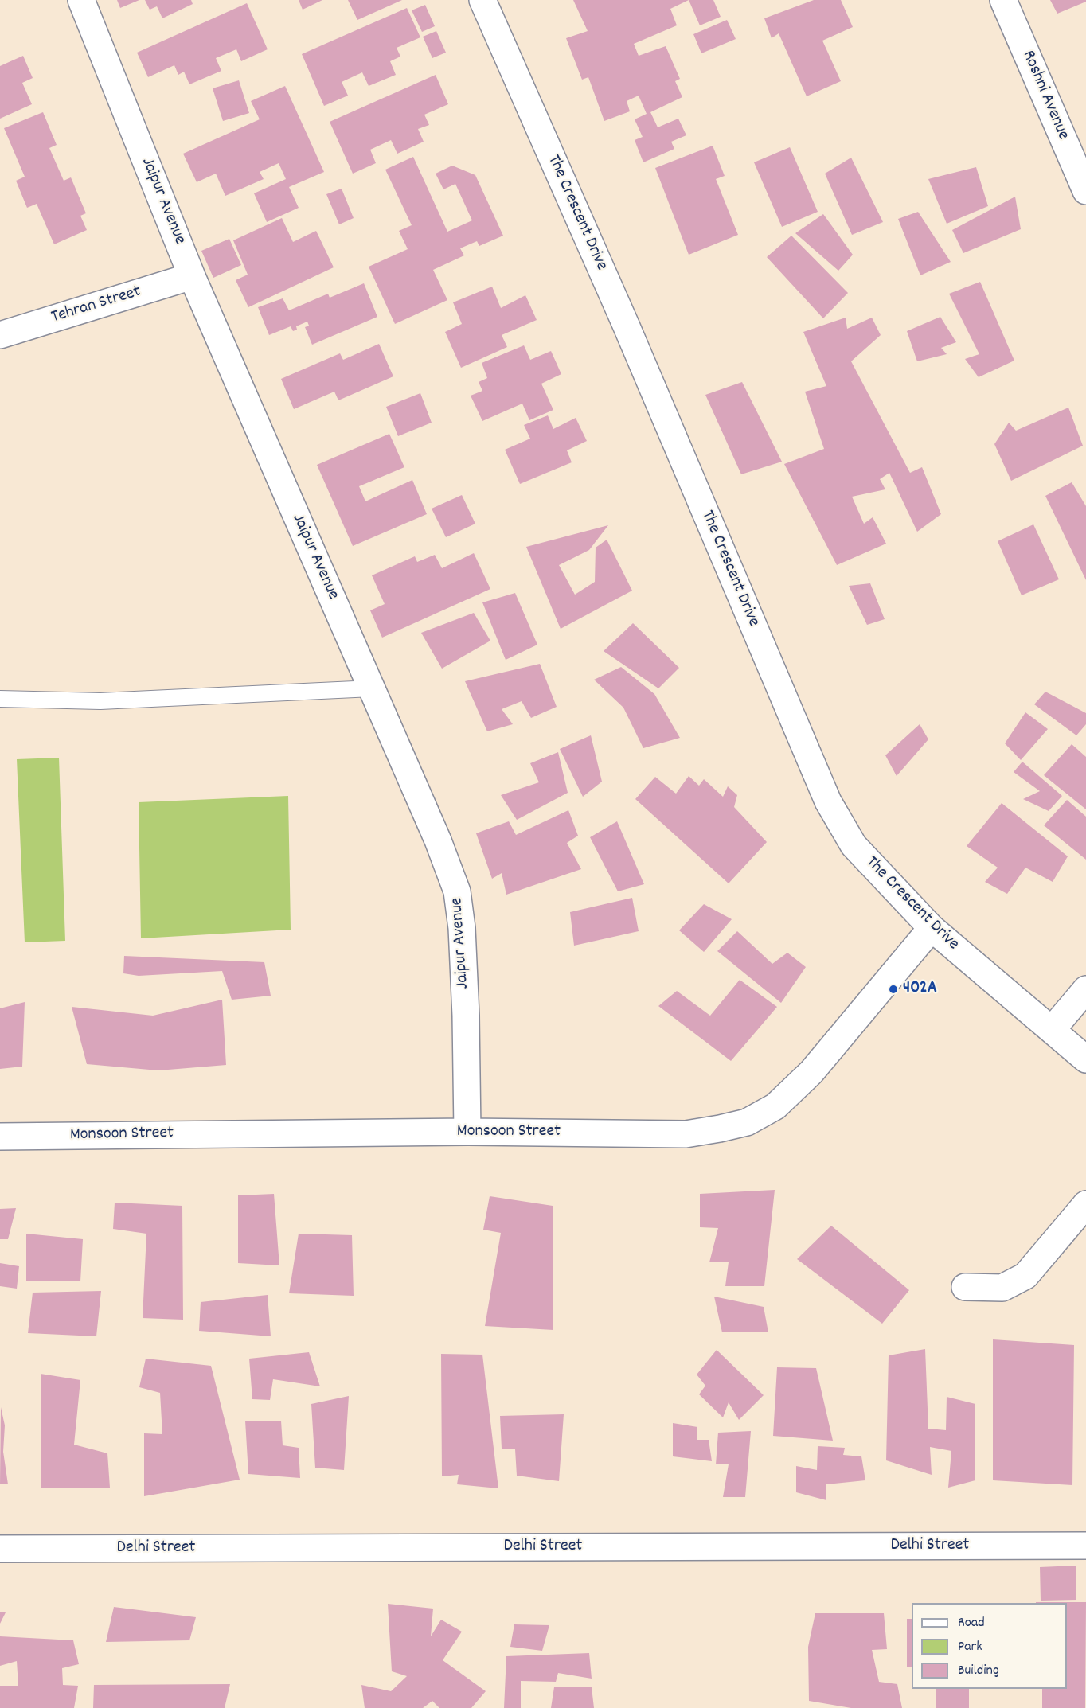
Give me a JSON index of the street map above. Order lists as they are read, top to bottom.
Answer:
{
  "streets": {
    "street": [
      "Roshni Avenue",
      "Jaipur Avenue",
      "The Crescent Drive",
      "Tehran Street",
      "Monsoon Street",
      "Delhi Street"
    ]
  },
  "crossings": [
    ["Jaipur Avenue", "Tehran Street"],
    ["Jaipur Avenue", "Monsoon Street"],
    ["The Crescent Drive", "Monsoon Street"]
  ],
  "places": ["402A"],
  "legend": ["Road", "Park", "Building"]
}
